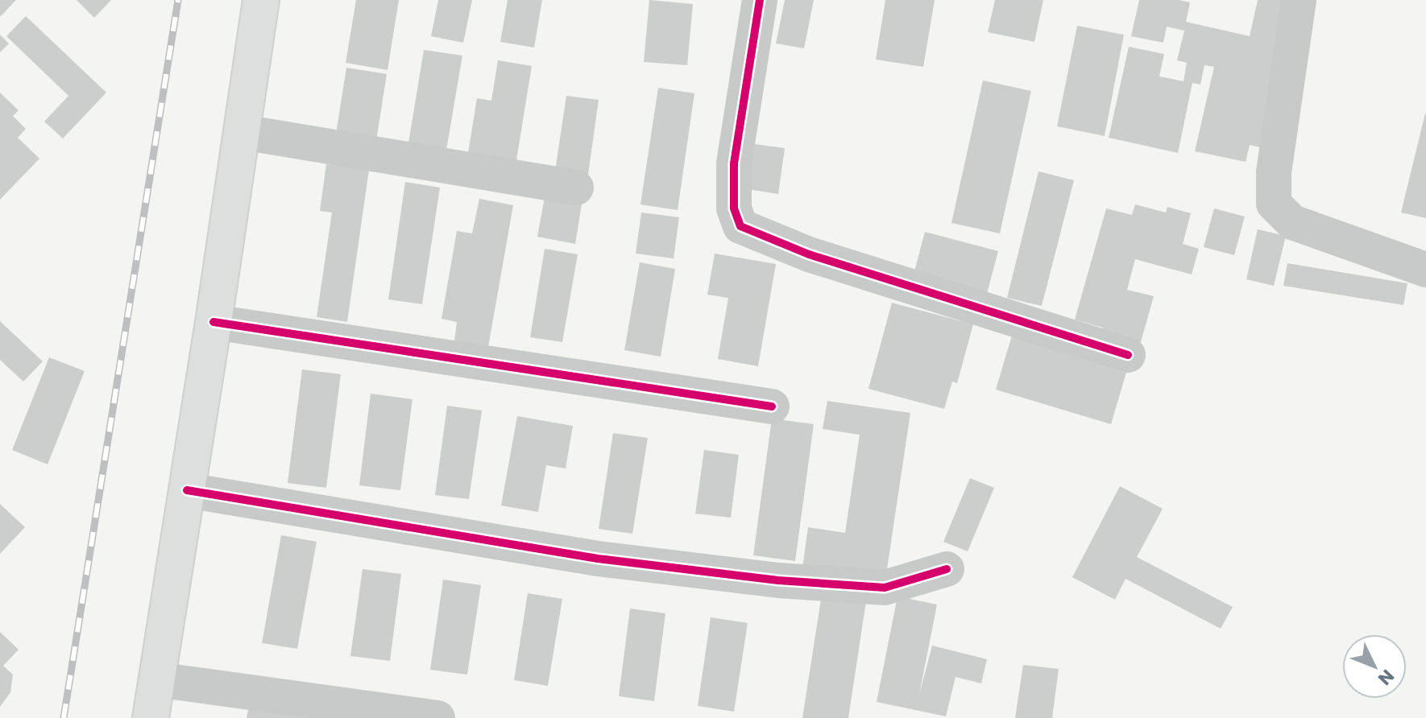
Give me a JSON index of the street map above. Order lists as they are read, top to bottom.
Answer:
{
  "north": "bottom right"
}
